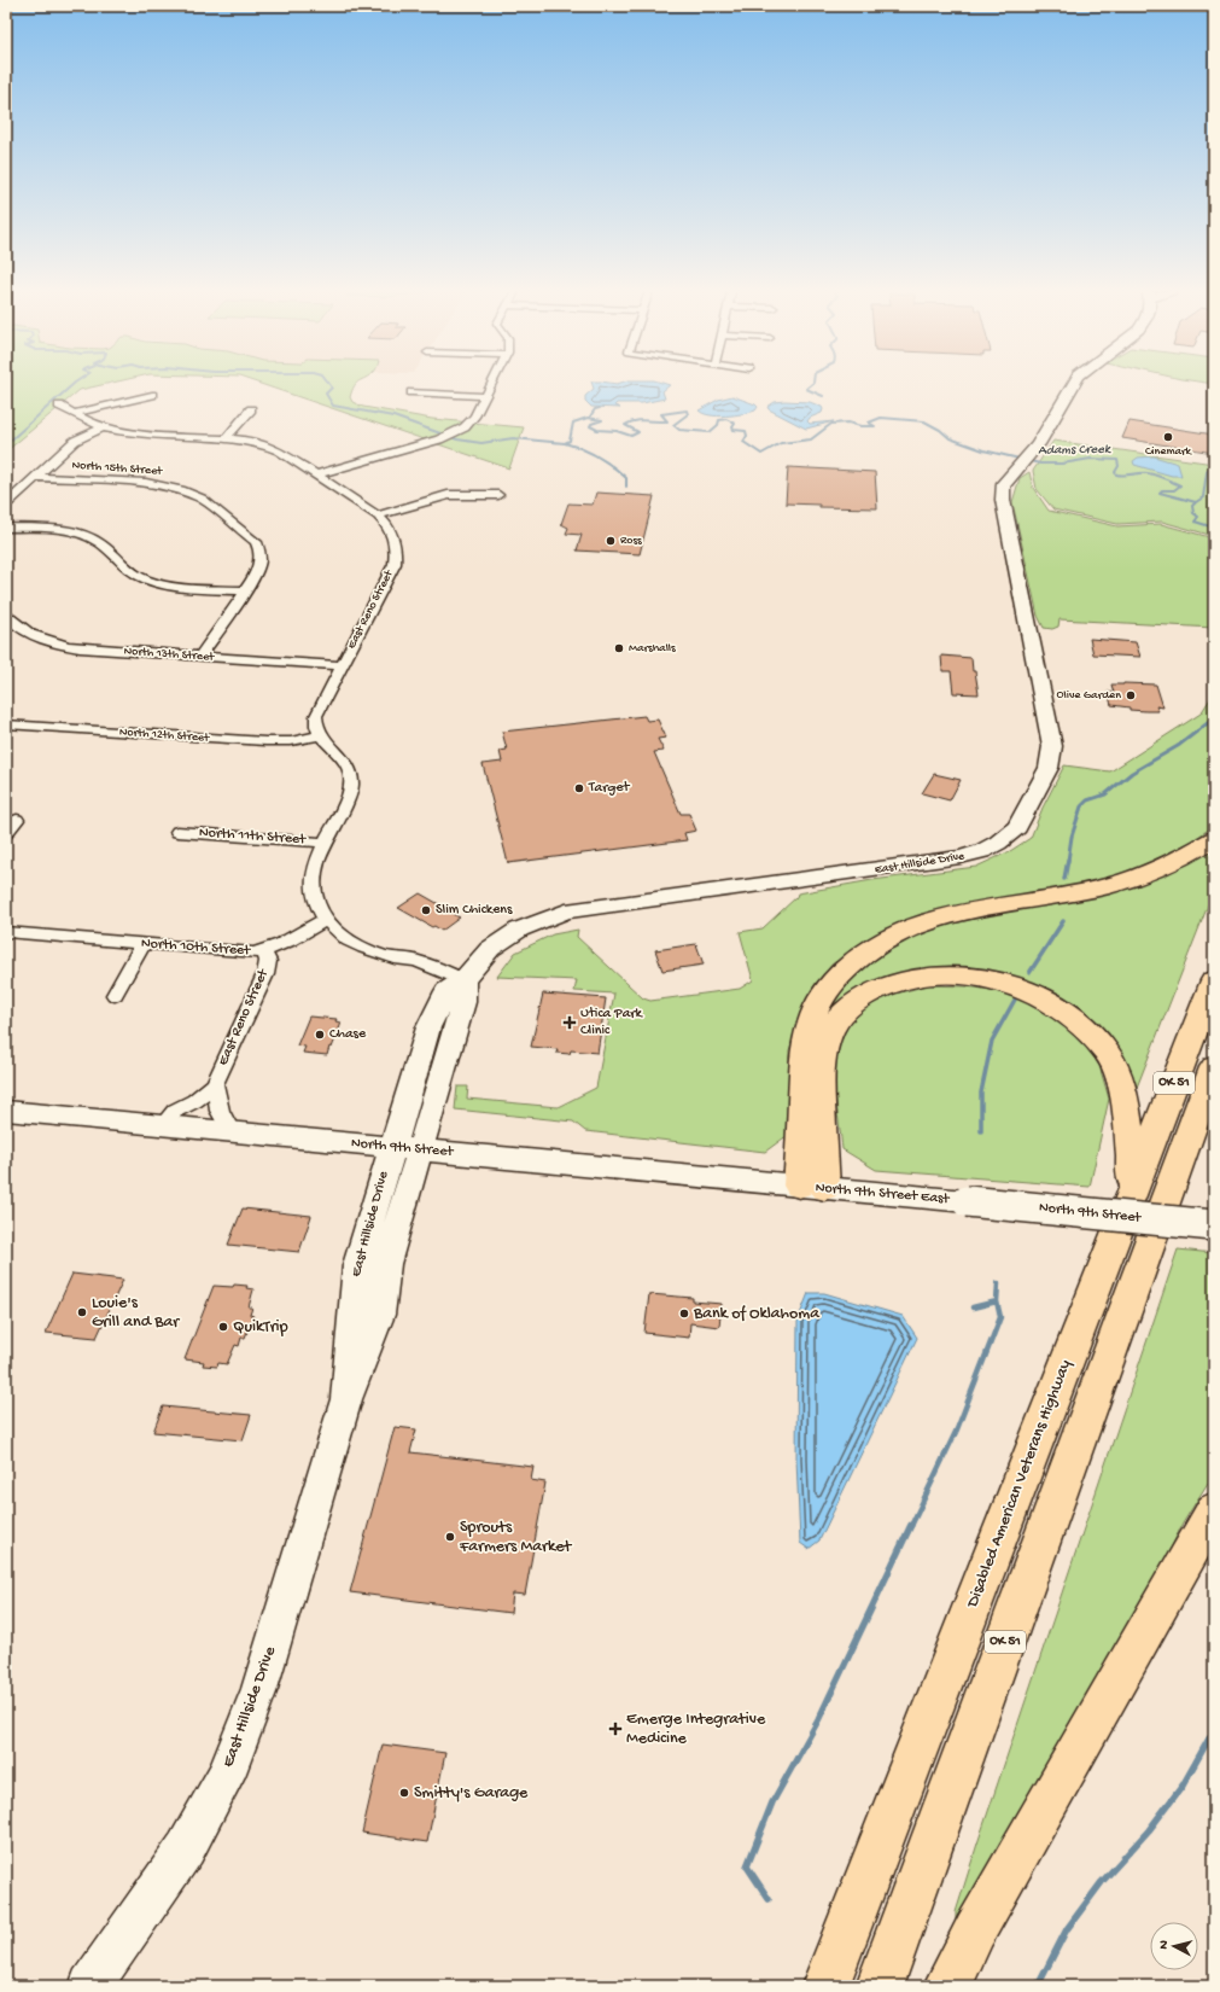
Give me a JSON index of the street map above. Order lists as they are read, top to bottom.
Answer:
{
  "streets": {
    "highway": ["OK 51", "Disabled American Veterans Highway"],
    "street": [
      "North 15th Street",
      "East Reno Street",
      "North 13th Street",
      "North 12th Street",
      "North 11th Street",
      "East Hillside Drive",
      "North 10th Street",
      "North 9th Street",
      "North 9th Street East"
    ]
  },
  "crossings": [
    ["East Reno Street", "North 13th Street"],
    ["East Reno Street", "North 12th Street"],
    ["East Reno Street", "North 10th Street"],
    ["East Reno Street", "North 9th Street"],
    ["East Hillside Drive", "North 9th Street"],
    ["North 9th Street", "North 9th Street East"]
  ],
  "water": ["Adams Creek"],
  "places": {
    "other": [
      "Cinemark",
      "Ross",
      "Marshalls",
      "Olive Garden",
      "Target",
      "Slim Chickens",
      "Chase",
      "Louie's Grill and Bar",
      "Bank of Oklahoma",
      "QuikTrip",
      "Sprouts Farmers Market",
      "Smitty's Garage"
    ],
    "health": ["Utica Park Clinic", "Emerge Integrative Medicine"]
  },
  "north": "left"
}
